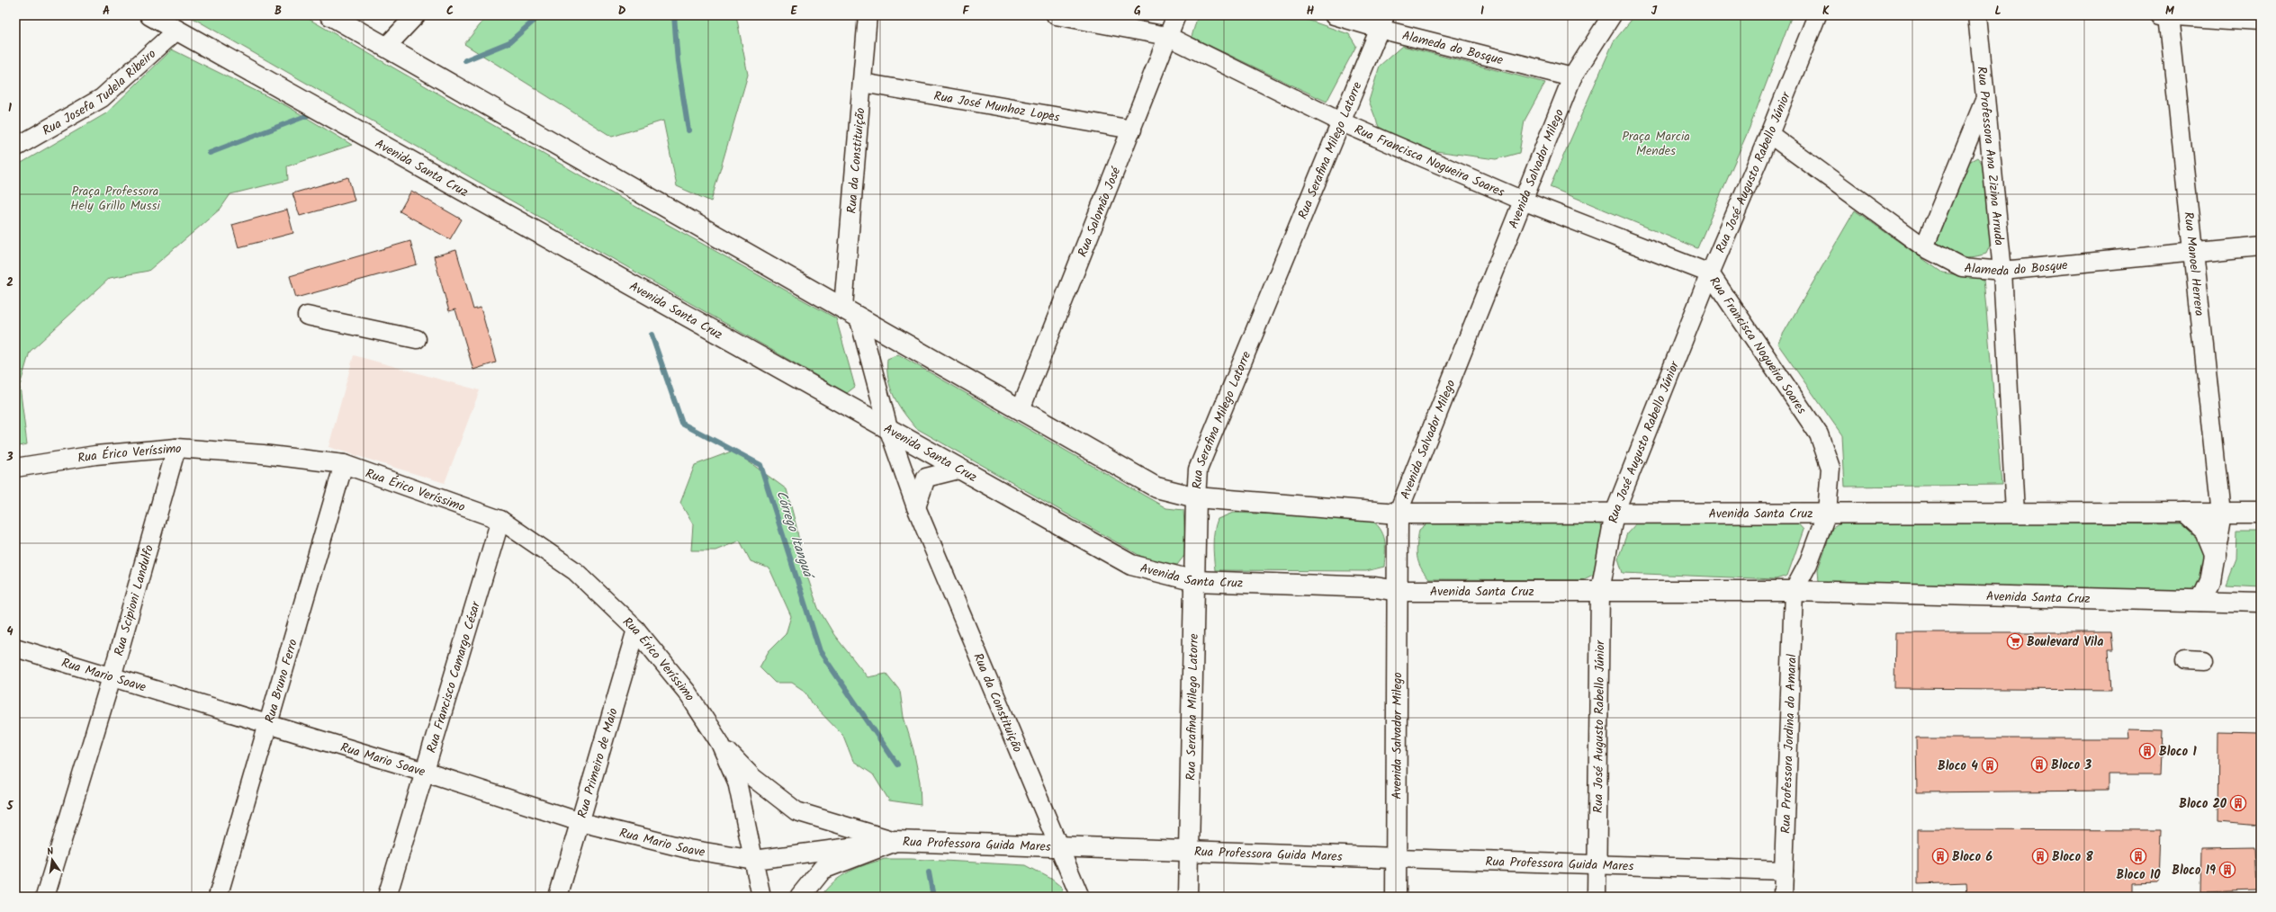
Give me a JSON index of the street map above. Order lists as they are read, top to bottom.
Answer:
{
  "streets": {
    "main road": [
      "Rua Serafina Milego Latorre",
      "Avenida Santa Cruz",
      "Avenida Salvador Milego",
      "Rua Professora Guida Mares"
    ],
    "street": [
      "Alameda do Bosque",
      "Rua Josefa Tudela Ribeiro",
      "Rua José Munhoz Lopes",
      "Rua Professora Ana Zizina Arruda",
      "Rua Francisca Nogueira Soares",
      "Rua da Constituição",
      "Rua José Augusto Rabello Júnior",
      "Rua Salomão José",
      "Rua Manoel Herrera",
      "Rua Érico Veríssimo",
      "Rua Scipioni Landulfo",
      "Rua Mario Soave",
      "Rua Francisco Camargo César",
      "Rua Bruno Ferro",
      "Rua Professora Jordina do Amaral",
      "Rua Primeiro de Maio"
    ]
  },
  "crossings": [
    ["Alameda do Bosque", "Rua Serafina Milego Latorre"],
    ["Alameda do Bosque", "Rua Professora Ana Zizina Arruda"],
    ["Alameda do Bosque", "Avenida Salvador Milego"],
    ["Alameda do Bosque", "Rua José Augusto Rabello Júnior"],
    ["Alameda do Bosque", "Rua Manoel Herrera"],
    ["Rua Josefa Tudela Ribeiro", "Avenida Santa Cruz"],
    ["Rua José Munhoz Lopes", "Rua da Constituição"],
    ["Rua José Munhoz Lopes", "Rua Salomão José"],
    ["Rua Serafina Milego Latorre", "Rua Francisca Nogueira Soares"],
    ["Rua Serafina Milego Latorre", "Avenida Santa Cruz"],
    ["Rua Serafina Milego Latorre", "Rua Professora Guida Mares"],
    ["Rua Professora Ana Zizina Arruda", "Avenida Santa Cruz"],
    ["Rua Francisca Nogueira Soares", "Avenida Santa Cruz"],
    ["Rua Francisca Nogueira Soares", "Avenida Salvador Milego"],
    ["Rua Francisca Nogueira Soares", "Rua José Augusto Rabello Júnior"],
    ["Rua Francisca Nogueira Soares", "Rua Salomão José"],
    ["Rua da Constituição", "Avenida Santa Cruz"],
    ["Rua da Constituição", "Rua Professora Guida Mares"],
    ["Avenida Santa Cruz", "Avenida Salvador Milego"],
    ["Avenida Santa Cruz", "Rua José Augusto Rabello Júnior"],
    ["Avenida Santa Cruz", "Rua Salomão José"],
    ["Avenida Santa Cruz", "Rua Manoel Herrera"],
    ["Avenida Santa Cruz", "Rua Professora Jordina do Amaral"],
    ["Avenida Salvador Milego", "Rua Professora Guida Mares"],
    ["Rua José Augusto Rabello Júnior", "Rua Professora Guida Mares"],
    ["Rua Érico Veríssimo", "Rua Scipioni Landulfo"],
    ["Rua Érico Veríssimo", "Rua Mario Soave"],
    ["Rua Érico Veríssimo", "Rua Francisco Camargo César"],
    ["Rua Érico Veríssimo", "Rua Bruno Ferro"],
    ["Rua Érico Veríssimo", "Rua Primeiro de Maio"],
    ["Rua Érico Veríssimo", "Rua Professora Guida Mares"],
    ["Rua Scipioni Landulfo", "Rua Mario Soave"],
    ["Rua Mario Soave", "Rua Francisco Camargo César"],
    ["Rua Mario Soave", "Rua Bruno Ferro"],
    ["Rua Mario Soave", "Rua Primeiro de Maio"],
    ["Rua Mario Soave", "Rua Professora Guida Mares"],
    ["Rua Professora Jordina do Amaral", "Rua Professora Guida Mares"]
  ],
  "water": ["Córrego Itanguá"],
  "parks": ["Praça Marcia Mendes", "Praça Professora Hely Grillo Mussi"],
  "places": {
    "supermarket": ["Boulevard Vila"],
    "building": [
      "Bloco 1",
      "Bloco 3",
      "Bloco 4",
      "Bloco 20",
      "Bloco 6",
      "Bloco 8",
      "Bloco 10",
      "Bloco 19"
    ]
  },
  "north": "top",
  "grid": {
    "columns": [
      "A",
      "B",
      "C",
      "D",
      "E",
      "F",
      "G",
      "H",
      "I",
      "J",
      "K",
      "L",
      "M"
    ],
    "rows": [
      "1",
      "2",
      "3",
      "4",
      "5"
    ]
  }
}
